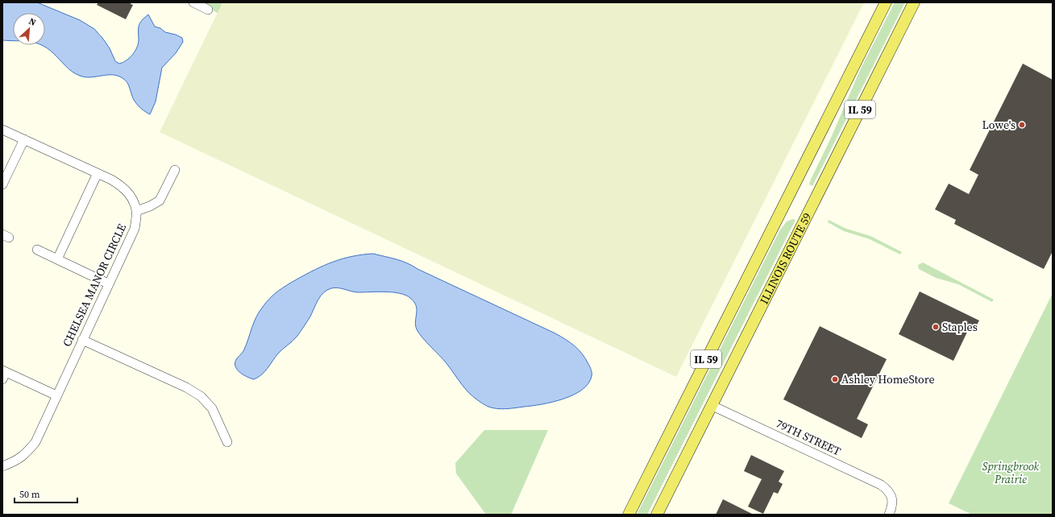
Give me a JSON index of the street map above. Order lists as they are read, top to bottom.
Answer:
{
  "streets": {
    "main road": ["IL 59", "ILLINOIS ROUTE 59"],
    "street": ["CHELSEA MANOR CIRCLE", "79TH STREET"]
  },
  "crossings": [
    ["ILLINOIS ROUTE 59", "79TH STREET"]
  ],
  "parks": ["Springbrook Prairie"],
  "places": ["Lowe's", "Staples", "Ashley HomeStore"],
  "scale_bar": "50 m",
  "north": "top right"
}
